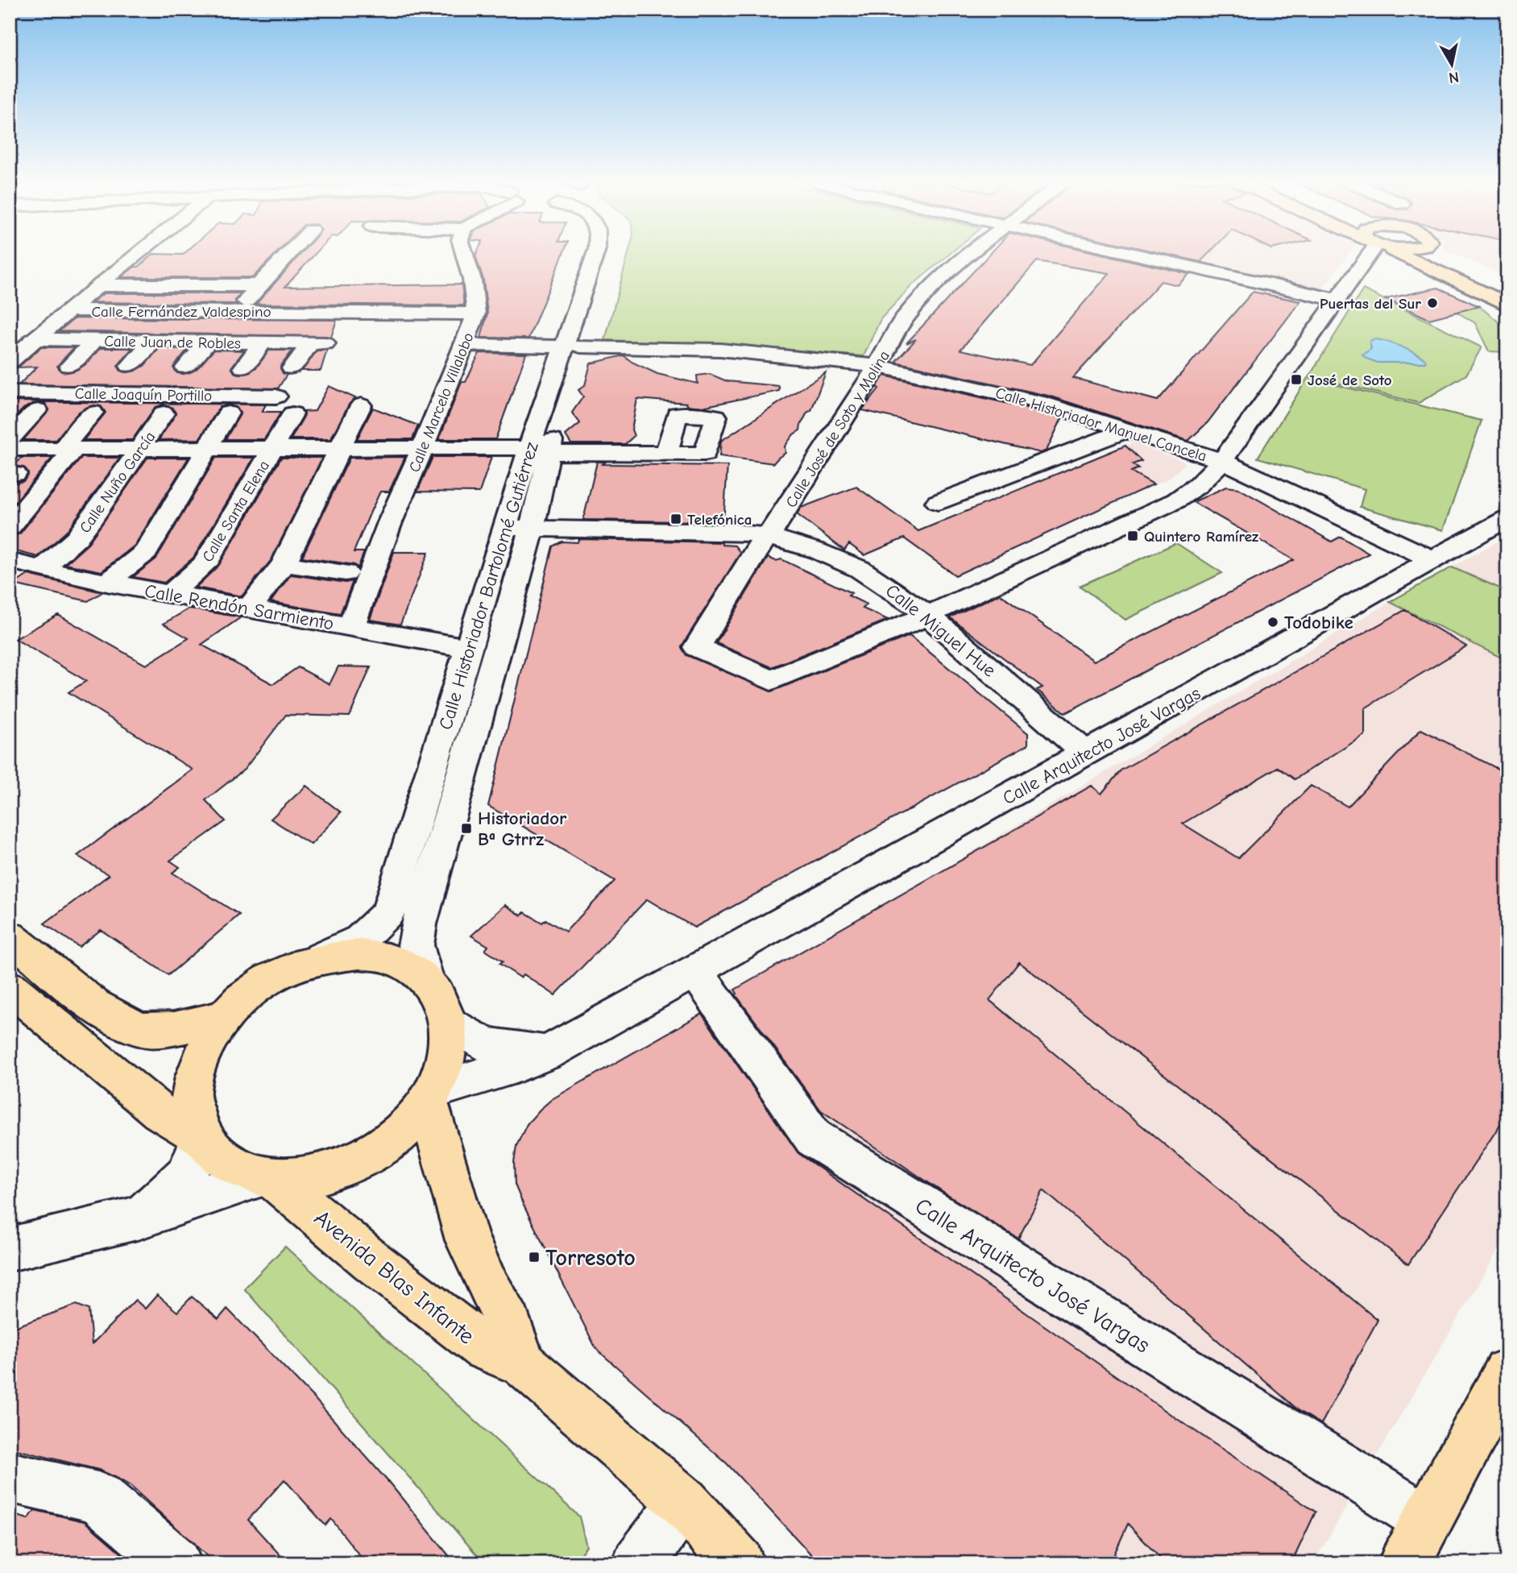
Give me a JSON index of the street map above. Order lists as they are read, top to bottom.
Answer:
{
  "streets": {
    "main road": ["Avenida Blas Infante"],
    "street": [
      "Calle Fernández Valdespino",
      "Calle Juan de Robles",
      "Calle Joaquín Portillo",
      "Calle Marcelo Villalobo",
      "Calle Historiador Manuel Cancela",
      "Calle José de Soto y Molina",
      "Calle Nuño García",
      "Calle Santa Elena",
      "Calle Historiador Bartolomé Gutiérrez",
      "Calle Rendón Sarmiento",
      "Calle Miguel Hue",
      "Calle Arquitecto José Vargas"
    ]
  },
  "crossings": [
    ["Calle Fernández Valdespino", "Calle Marcelo Villalobo"],
    ["Calle Marcelo Villalobo", "Calle Rendón Sarmiento"],
    ["Calle Historiador Manuel Cancela", "Calle José de Soto y Molina"],
    ["Calle Historiador Manuel Cancela", "Calle Historiador Bartolomé Gutiérrez"],
    ["Calle Historiador Manuel Cancela", "Calle Arquitecto José Vargas"],
    ["Calle José de Soto y Molina", "Calle Miguel Hue"],
    ["Calle Nuño García", "Calle Rendón Sarmiento"],
    ["Calle Santa Elena", "Calle Rendón Sarmiento"],
    ["Calle Historiador Bartolomé Gutiérrez", "Calle Rendón Sarmiento"],
    ["Calle Historiador Bartolomé Gutiérrez", "Calle Miguel Hue"],
    ["Calle Miguel Hue", "Calle Arquitecto José Vargas"]
  ],
  "places": {
    "other": ["Puertas del Sur", "Todobike"],
    "transit": [
      "José de Soto",
      "Telefónica",
      "Quintero Ramírez",
      "Historiador Bª Gtrrz",
      "Torresoto"
    ]
  },
  "north": "bottom"
}
